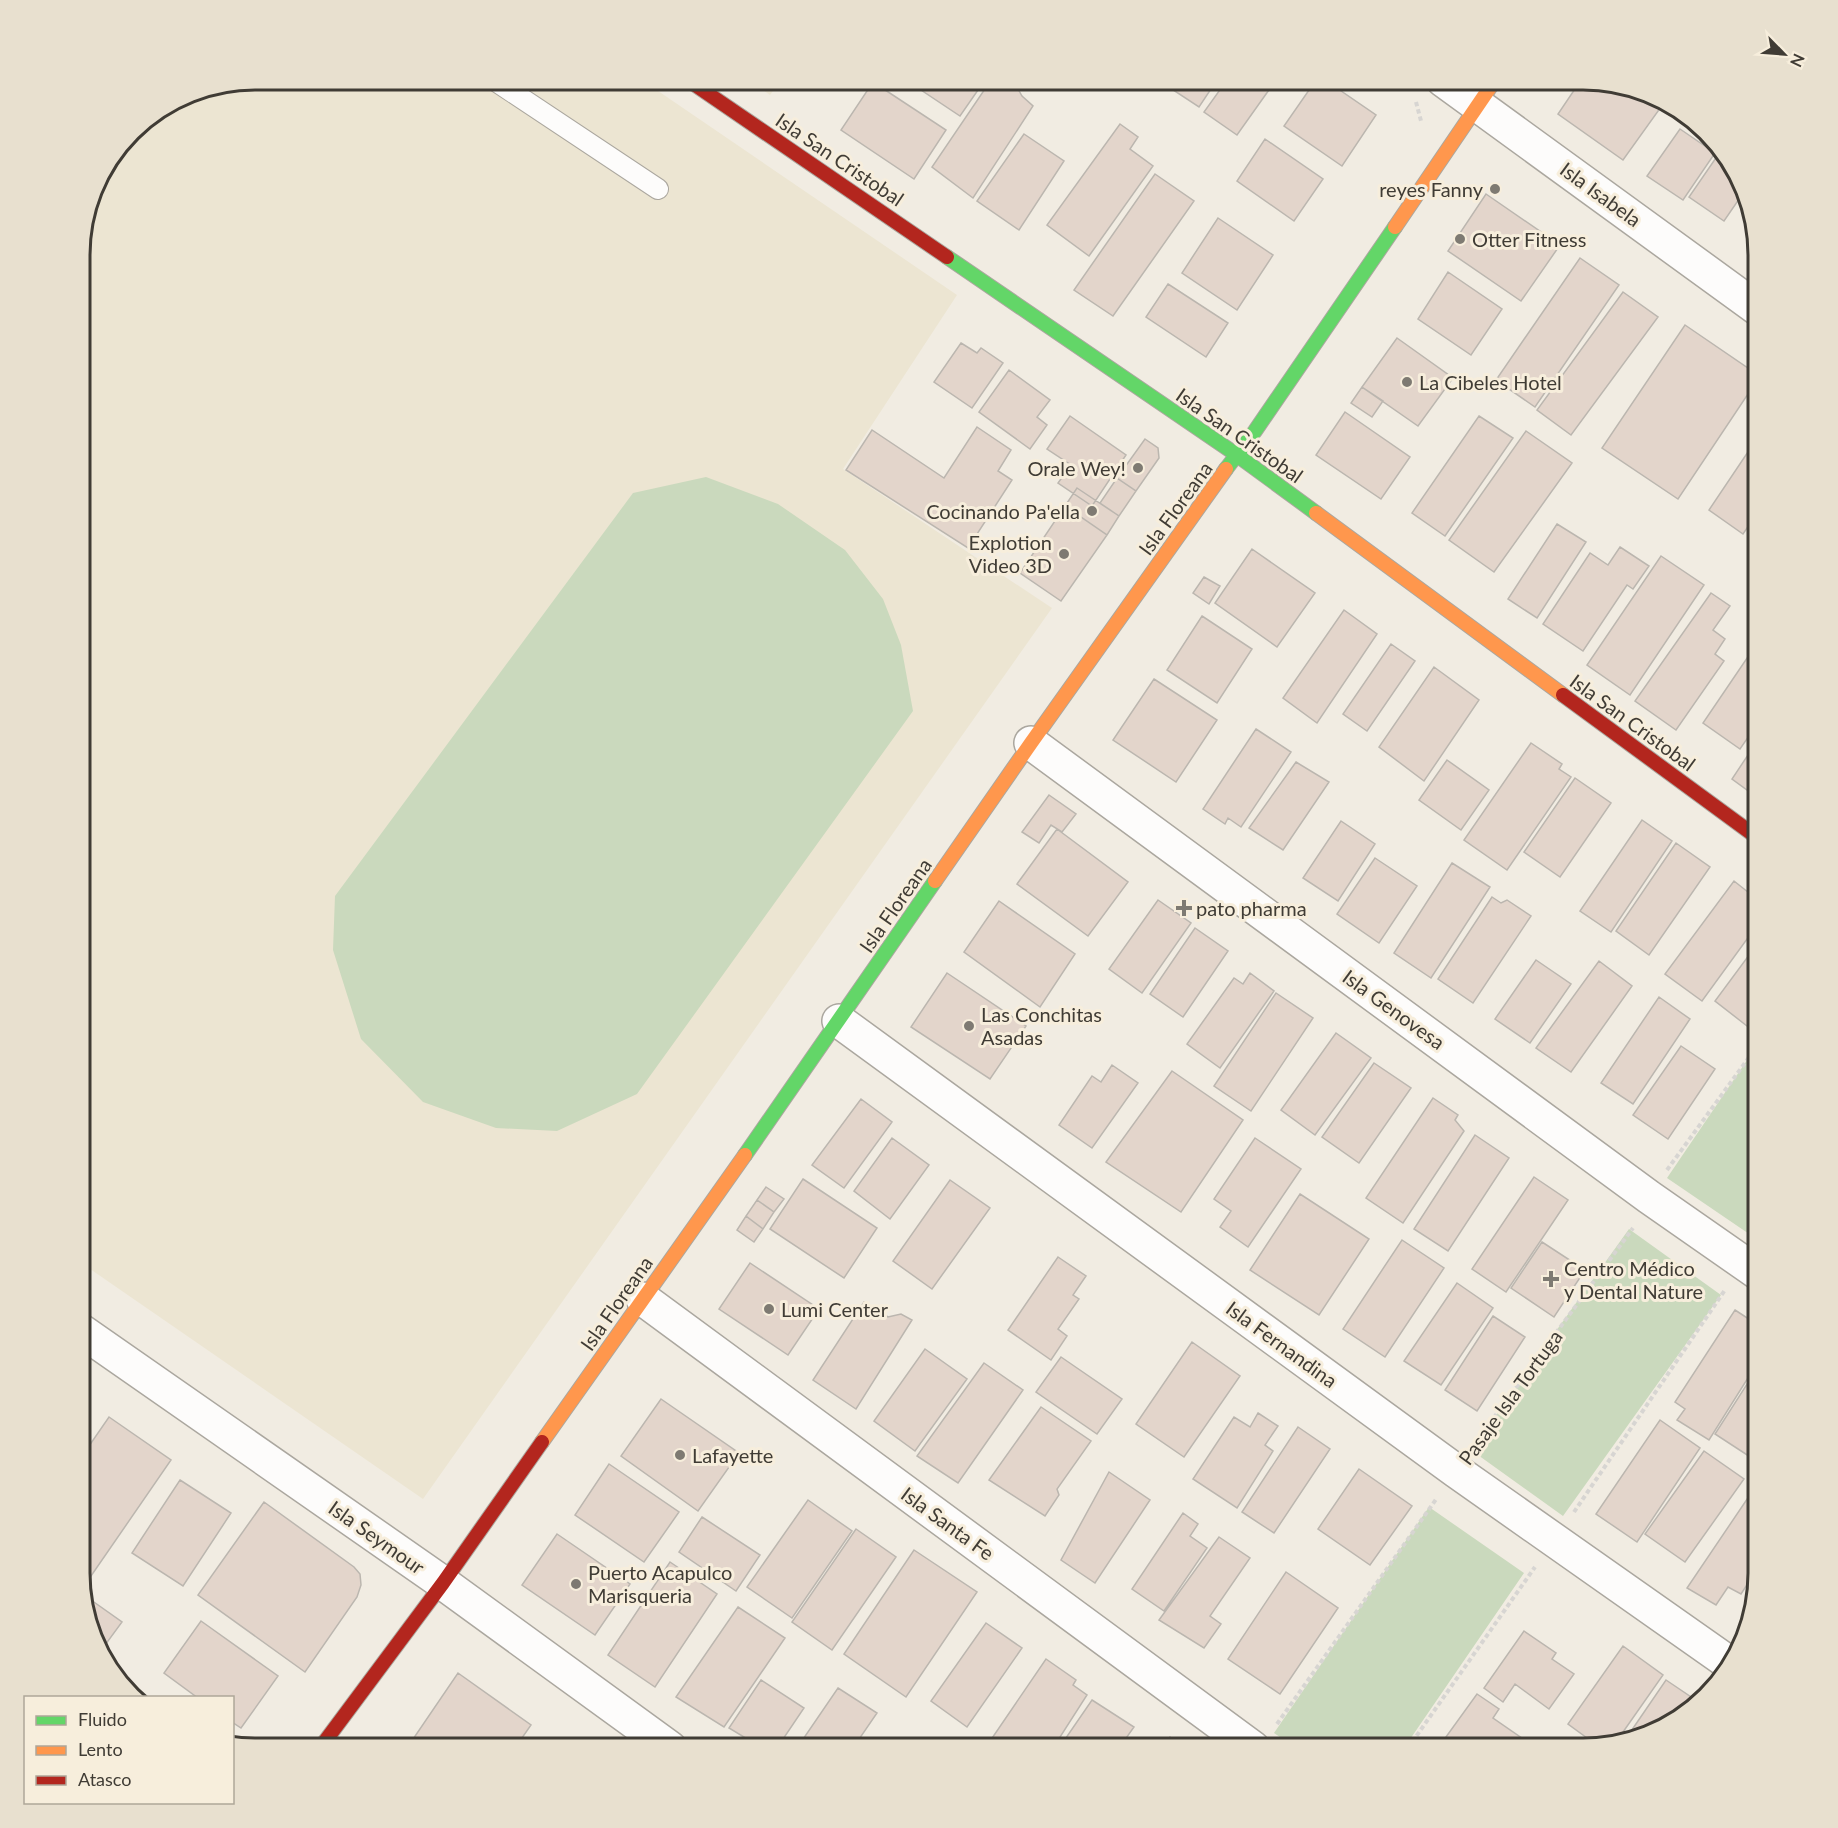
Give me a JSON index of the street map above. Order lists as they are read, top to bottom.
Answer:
{
  "streets": {
    "street": [
      "Isla San Cristobal",
      "Isla Isabela",
      "Isla Floreana",
      "Isla Genovesa",
      "Isla Fernandina",
      "Isla Santa Fe",
      "Isla Seymour"
    ],
    "path": ["Pasaje Isla Tortuga"]
  },
  "crossings": [
    ["Isla San Cristobal", "Isla Floreana"],
    ["Isla Isabela", "Isla Floreana"],
    ["Isla Floreana", "Isla Genovesa"],
    ["Isla Floreana", "Isla Fernandina"],
    ["Isla Floreana", "Isla Santa Fe"],
    ["Isla Floreana", "Isla Seymour"],
    ["Isla Genovesa", "Pasaje Isla Tortuga"],
    ["Isla Fernandina", "Pasaje Isla Tortuga"]
  ],
  "places": {
    "other": [
      "reyes Fanny",
      "Otter Fitness",
      "La Cibeles Hotel",
      "Orale Wey!",
      "Cocinando Pa'ella",
      "Explotion Video 3D",
      "Las Conchitas Asadas",
      "Lumi Center",
      "Lafayette",
      "Puerto Acapulco Marisqueria"
    ],
    "health": ["pato pharma", "Centro Médico y Dental Nature"]
  },
  "legend": ["Fluido", "Lento", "Atasco"],
  "north": "bottom right"
}
